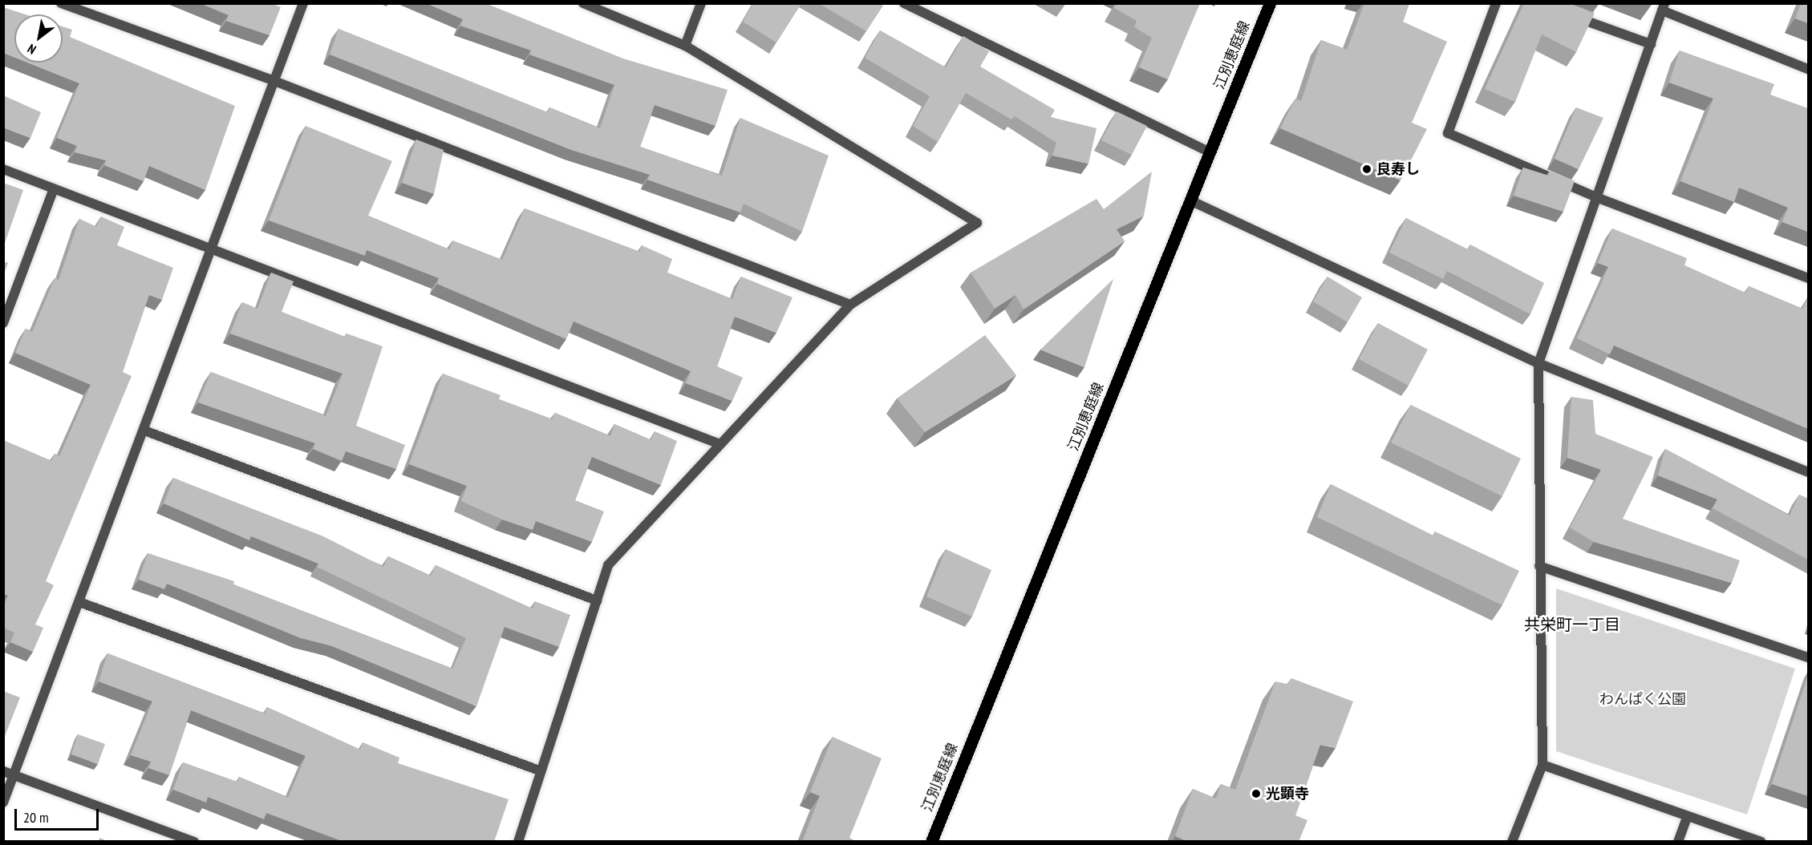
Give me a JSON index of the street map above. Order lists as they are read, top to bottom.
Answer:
{
  "streets": {
    "main road": ["江別恵庭線"]
  },
  "districts": ["共栄町一丁目"],
  "parks": ["わんぱく公園"],
  "places": ["良寿し", "光顕寺"],
  "scale_bar": "20 m",
  "north": "bottom left"
}
